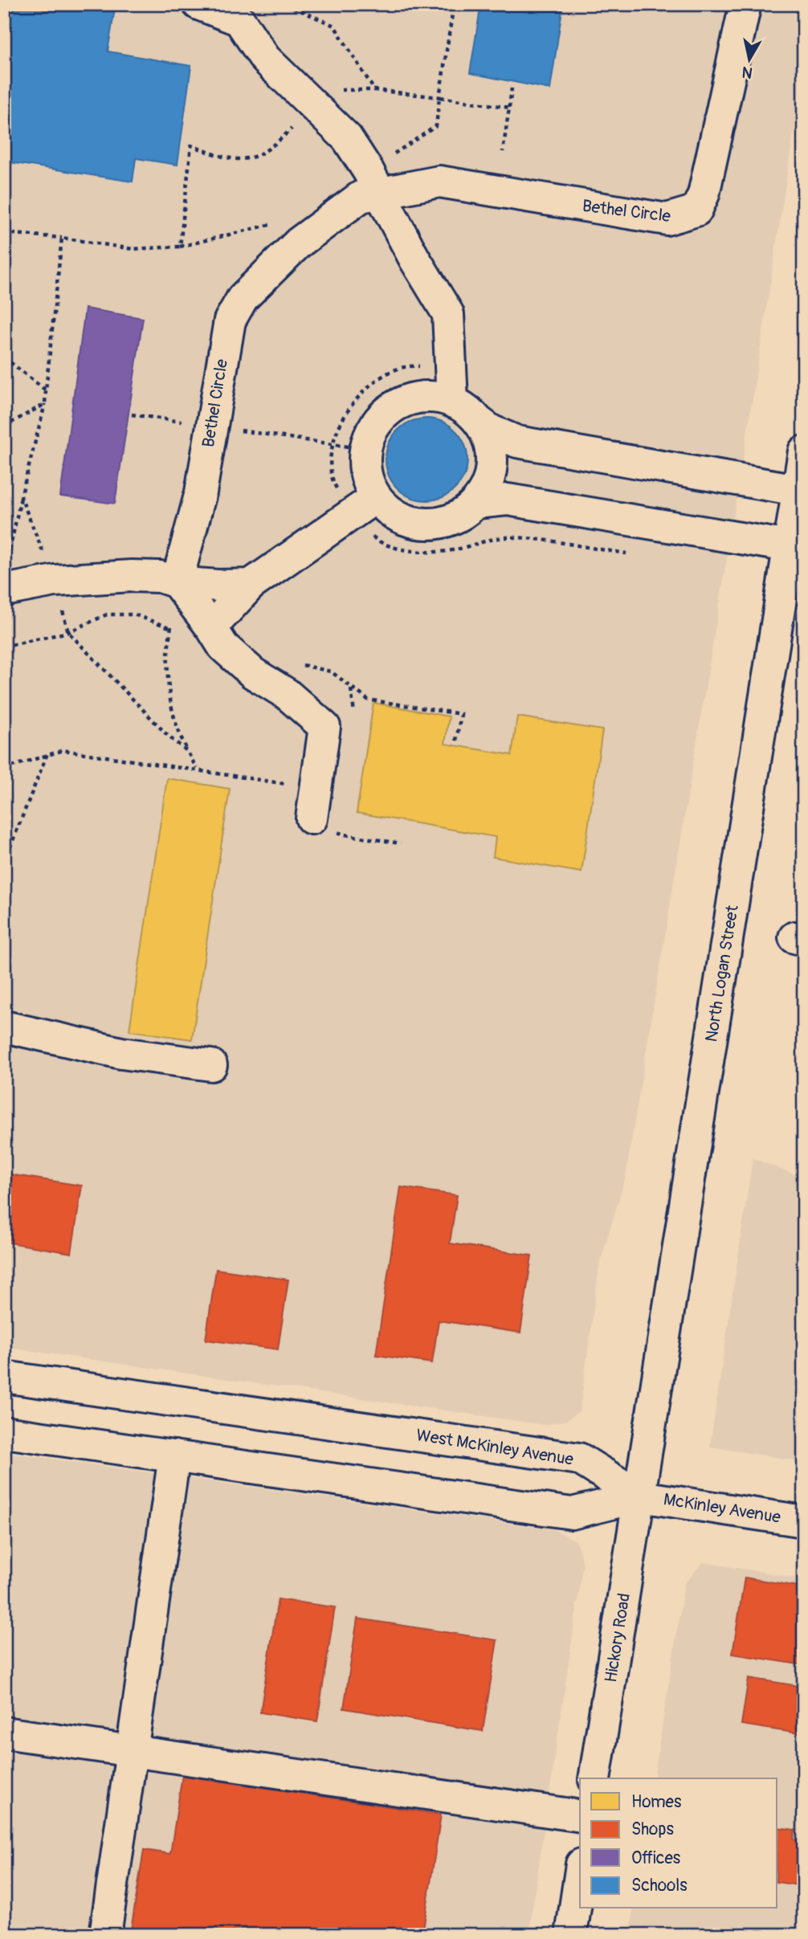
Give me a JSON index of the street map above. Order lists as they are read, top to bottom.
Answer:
{
  "streets": {
    "street": [
      "Bethel Circle",
      "North Logan Street",
      "West McKinley Avenue",
      "McKinley Avenue",
      "Hickory Road"
    ]
  },
  "crossings": [
    ["North Logan Street", "West McKinley Avenue"],
    ["North Logan Street", "McKinley Avenue"],
    ["North Logan Street", "Hickory Road"],
    ["West McKinley Avenue", "McKinley Avenue"],
    ["West McKinley Avenue", "Hickory Road"],
    ["McKinley Avenue", "Hickory Road"]
  ],
  "legend": [
    "Homes",
    "Shops",
    "Offices",
    "Schools"
  ],
  "north": "bottom"
}
